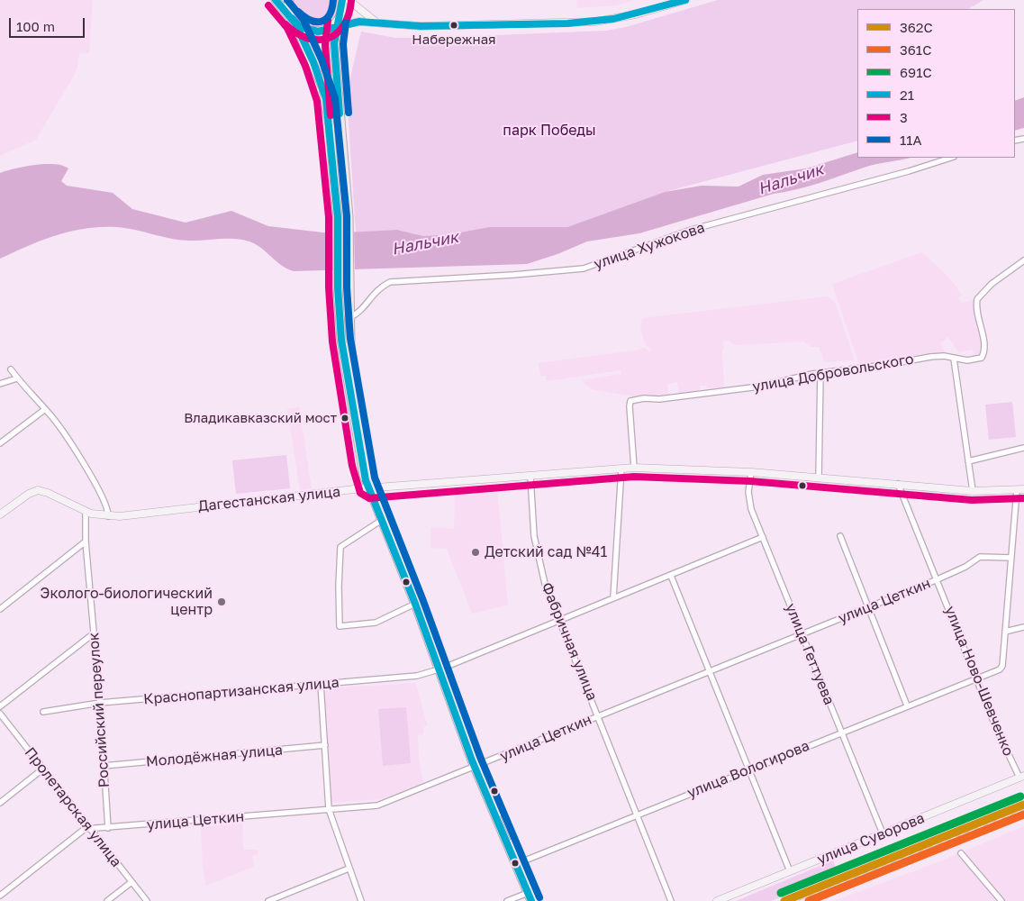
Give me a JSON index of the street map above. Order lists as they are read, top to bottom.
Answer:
{
  "streets": {
    "street": [
      "улица Хужокова",
      "улица Добровольского",
      "Дагестанская улица",
      "улица Цеткин",
      "Фабричная улица",
      "улица Геттуева",
      "улица Ново-Шевченко",
      "Краснопартизанская улица",
      "Российский переулок",
      "Молодёжная улица",
      "улица Вологирова",
      "Пролетарская улица",
      "улица Суворова"
    ]
  },
  "crossings": [
    ["улица Добровольского", "Дагестанская улица"],
    ["Дагестанская улица", "Фабричная улица"],
    ["Дагестанская улица", "улица Геттуева"],
    ["Дагестанская улица", "улица Ново-Шевченко"],
    ["Дагестанская улица", "Российский переулок"],
    ["улица Цеткин", "Фабричная улица"],
    ["улица Цеткин", "улица Геттуева"],
    ["улица Цеткин", "улица Ново-Шевченко"],
    ["улица Цеткин", "Российский переулок"],
    ["улица Цеткин", "Пролетарская улица"],
    ["Фабричная улица", "Краснопартизанская улица"],
    ["Фабричная улица", "улица Вологирова"],
    ["улица Геттуева", "Краснопартизанская улица"],
    ["улица Геттуева", "улица Вологирова"],
    ["улица Геттуева", "улица Суворова"],
    ["улица Ново-Шевченко", "улица Вологирова"],
    ["улица Ново-Шевченко", "улица Суворова"],
    ["Краснопартизанская улица", "Российский переулок"],
    ["Российский переулок", "Молодёжная улица"]
  ],
  "water": ["Нальчик"],
  "parks": ["парк Победы"],
  "places": [
    "Набережная",
    "Владикавказский мост",
    "Детский сад №41",
    "Эколого-биологический центр"
  ],
  "lines": [
    "transit line 21",
    "transit line 11А",
    "transit line 3",
    "transit line 691С",
    "transit line 362С",
    "transit line 361С"
  ],
  "legend": [
    "362С",
    "361С",
    "691С",
    "21",
    "3",
    "11А"
  ],
  "scale_bar": "100 m"
}
